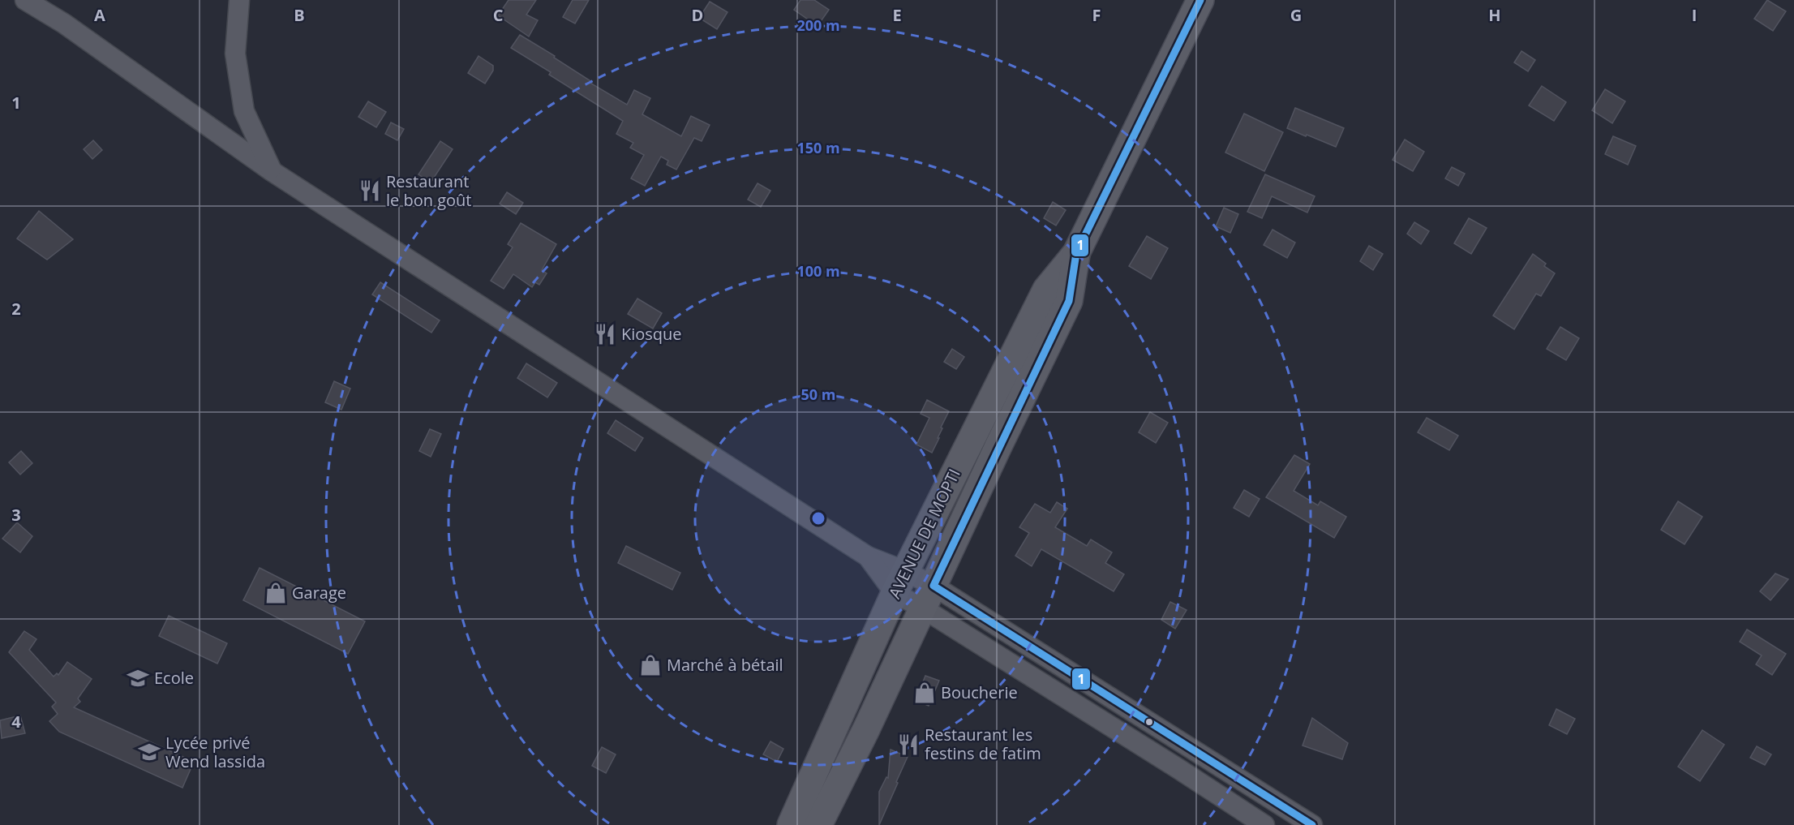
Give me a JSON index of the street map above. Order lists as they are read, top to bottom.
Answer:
{
  "streets": {
    "main road": ["AVENUE DE MOPTI"]
  },
  "places": {
    "restaurant": ["Restaurant le bon goût", "Kiosque", "Restaurant les festins de fatim"],
    "shop": ["Garage", "Marché à bétail", "Boucherie"],
    "school or university": ["Ecole", "Lycée privé Wend lassida"]
  },
  "lines": ["transit line 1"],
  "grid": {
    "columns": [
      "A",
      "B",
      "C",
      "D",
      "E",
      "F",
      "G",
      "H",
      "I"
    ],
    "rows": [
      "1",
      "2",
      "3",
      "4"
    ]
  },
  "rings": [
    "200 m",
    "150 m",
    "100 m",
    "50 m"
  ]
}
